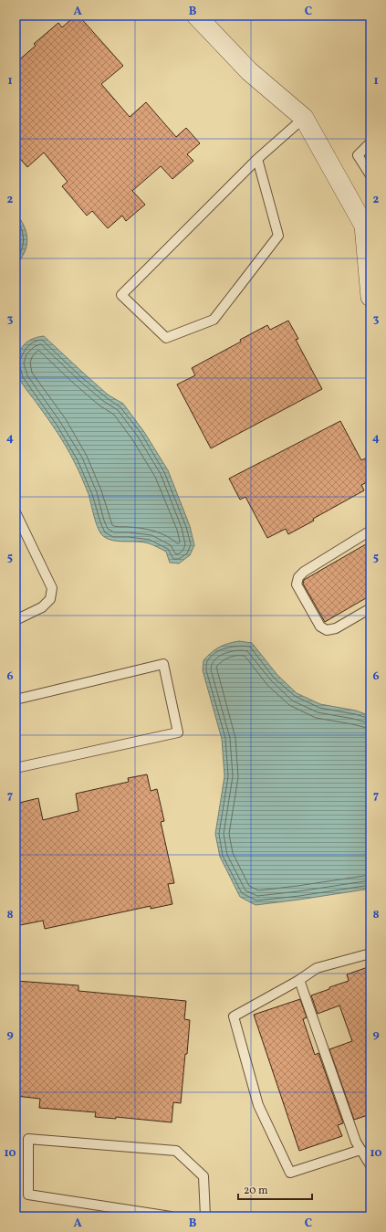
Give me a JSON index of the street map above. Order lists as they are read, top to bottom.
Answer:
{
  "scale_bar": "20 m",
  "grid": {
    "columns": ["A", "B", "C"],
    "rows": [
      "1",
      "2",
      "3",
      "4",
      "5",
      "6",
      "7",
      "8",
      "9",
      "10"
    ]
  }
}
